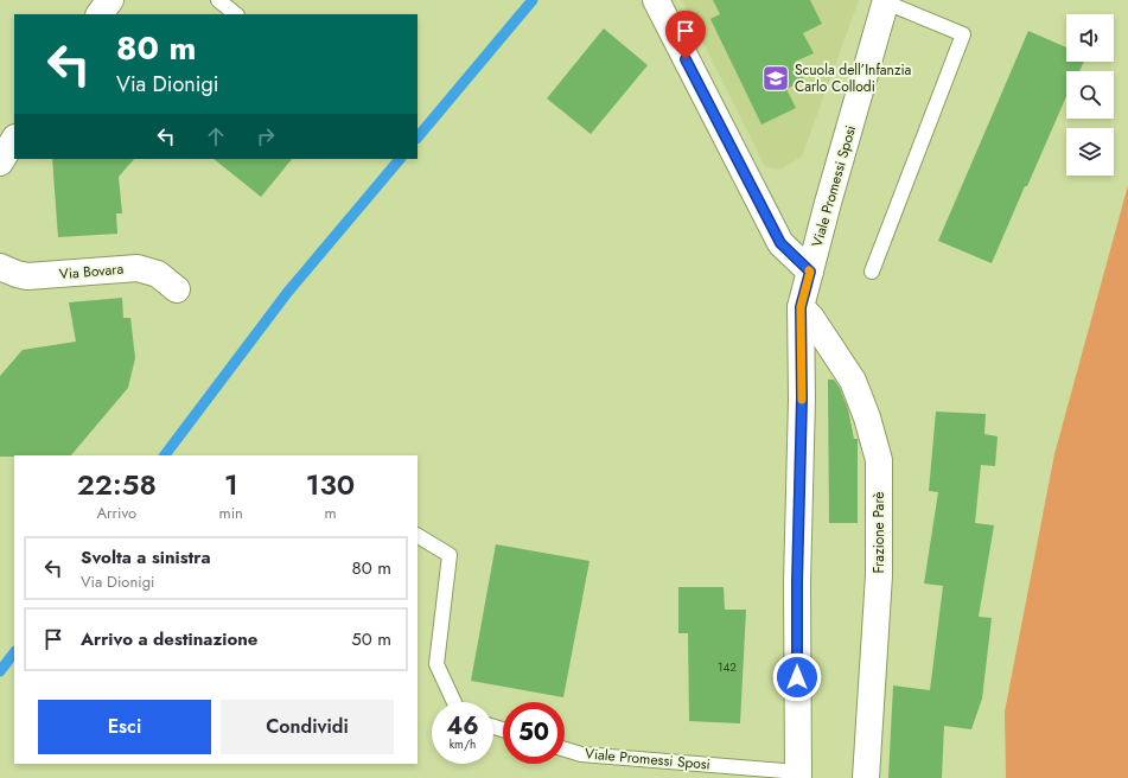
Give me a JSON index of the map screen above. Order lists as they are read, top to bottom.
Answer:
{
  "streets": {
    "street": ["Viale Promessi Sposi", "Via Bovara", "Frazione Parè"]
  },
  "crossings": [
    ["Viale Promessi Sposi", "Frazione Parè"]
  ],
  "places": {
    "school or university": ["Scuola dell’Infanzia Carlo Collodi"]
  },
  "house_numbers": ["142"],
  "page": {
    "turn": ["80 m", "Via Dionigi"],
    "eta": [
      "22:58",
      "Arrivo",
      "1",
      "min",
      "130",
      "m"
    ],
    "list": [
      {
        "name": "Svolta a sinistra",
        "note": "Via Dionigi",
        "value": "80 m"
      },
      {
        "name": "Arrivo a destinazione",
        "value": "50 m"
      }
    ],
    "buttons": ["Esci", "Condividi"],
    "speed": "46 km/h",
    "limit": "50"
  }
}
